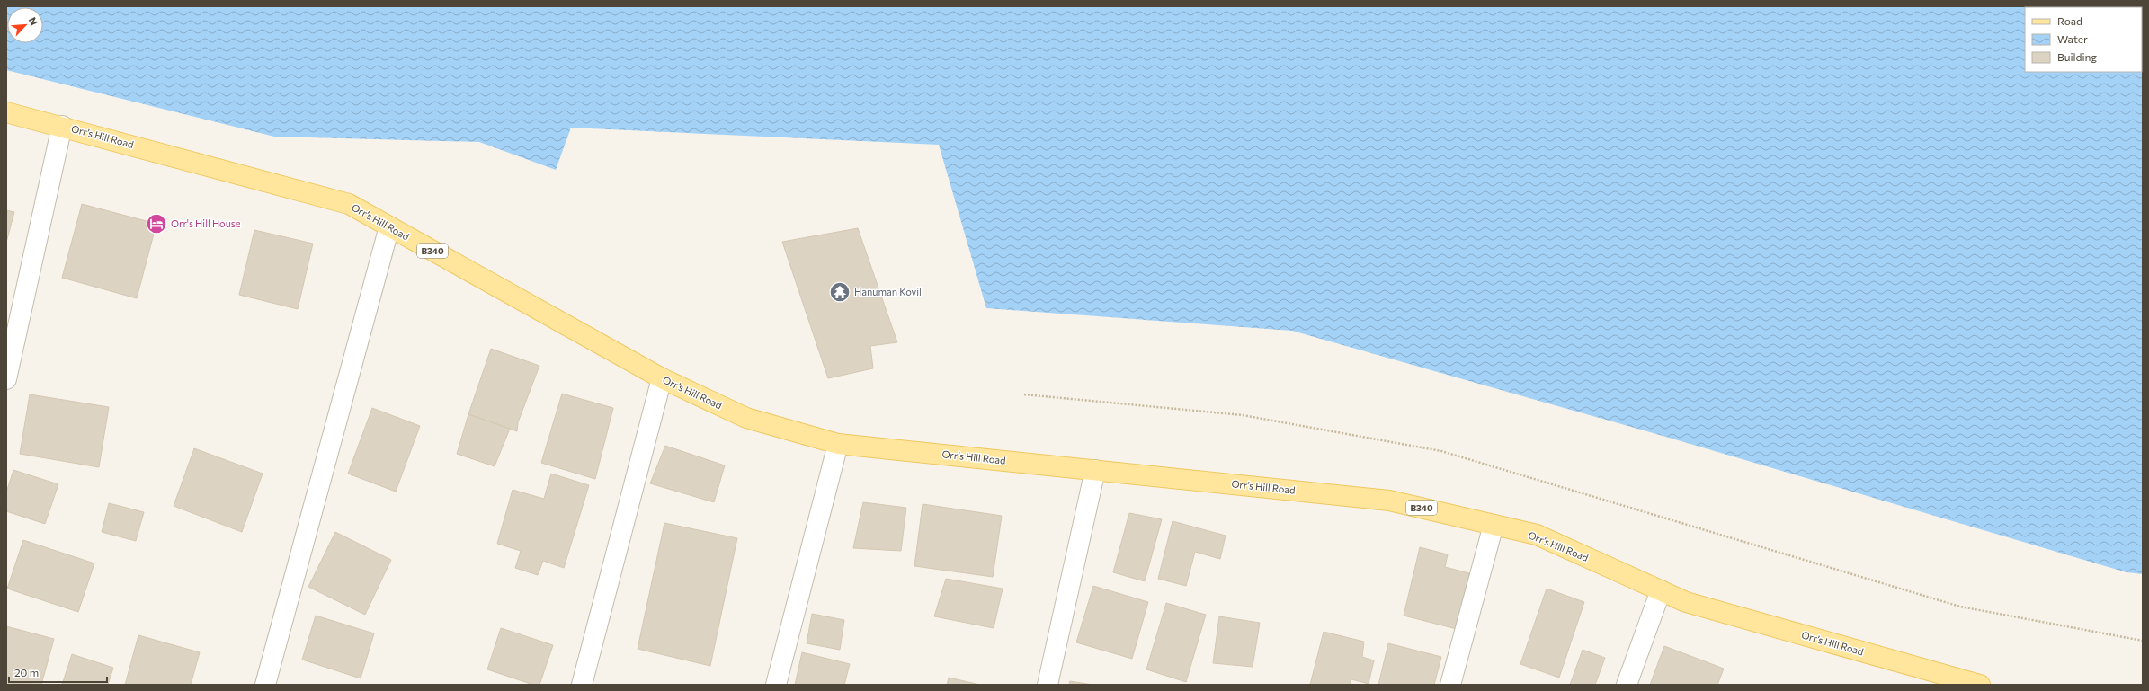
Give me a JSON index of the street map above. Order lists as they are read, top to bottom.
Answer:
{
  "streets": {
    "main road": ["Orr’s Hill Road", "B340"]
  },
  "places": {
    "hotel": ["Orr's Hill House"],
    "temple": ["Hanuman Kovil"]
  },
  "legend": ["Road", "Water", "Building"],
  "scale_bar": "20 m",
  "north": "top right"
}
